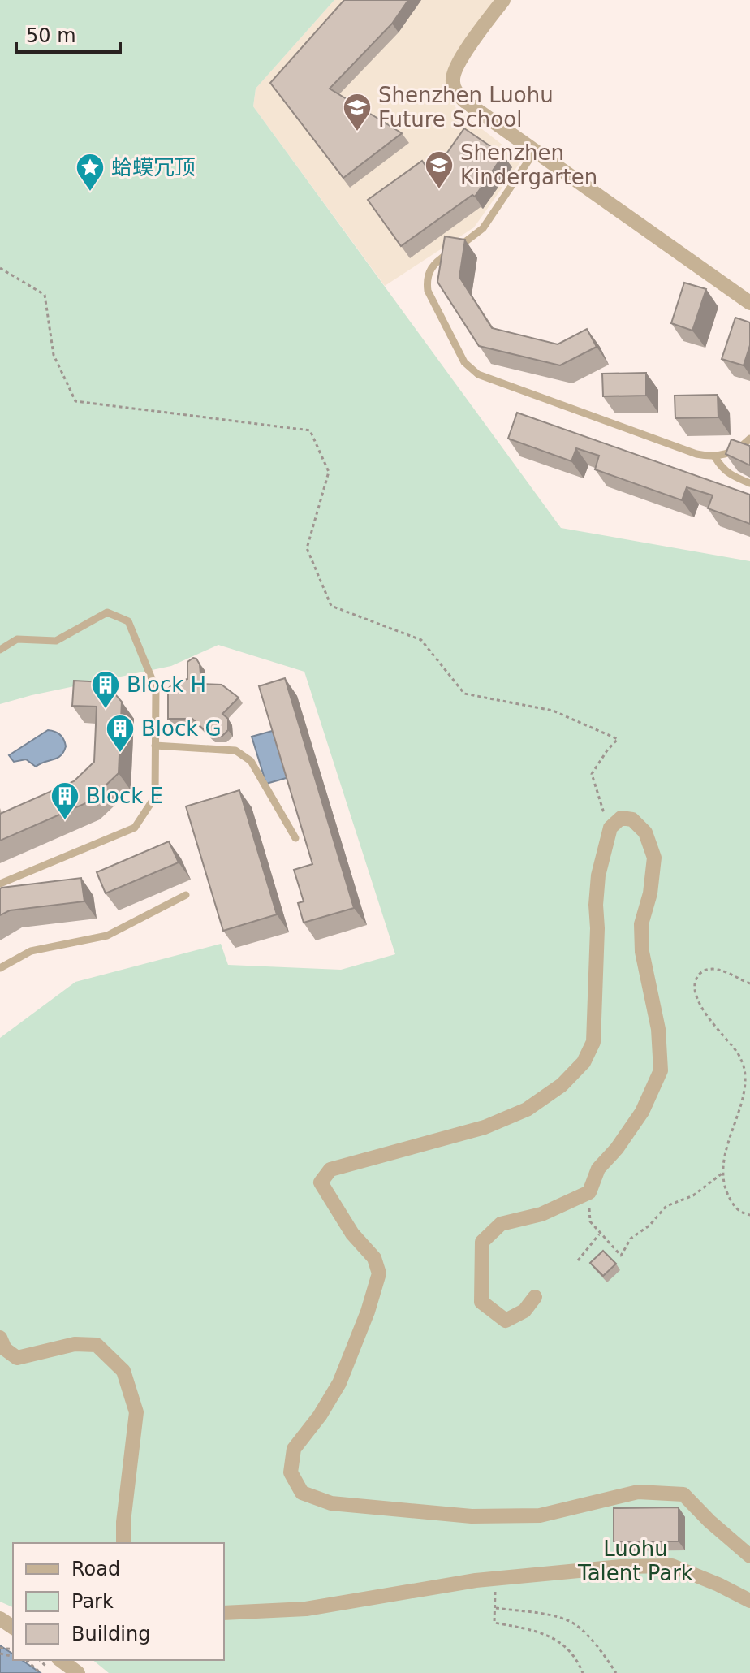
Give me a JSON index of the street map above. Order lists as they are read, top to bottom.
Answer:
{
  "parks": ["Luohu Talent Park"],
  "places": {
    "school or university": ["Shenzhen Luohu Future School", "Shenzhen Kindergarten"],
    "place": ["蛤蟆冗顶"],
    "building": ["Block H", "Block G", "Block E"]
  },
  "legend": ["Road", "Park", "Building"],
  "scale_bar": "50 m"
}
